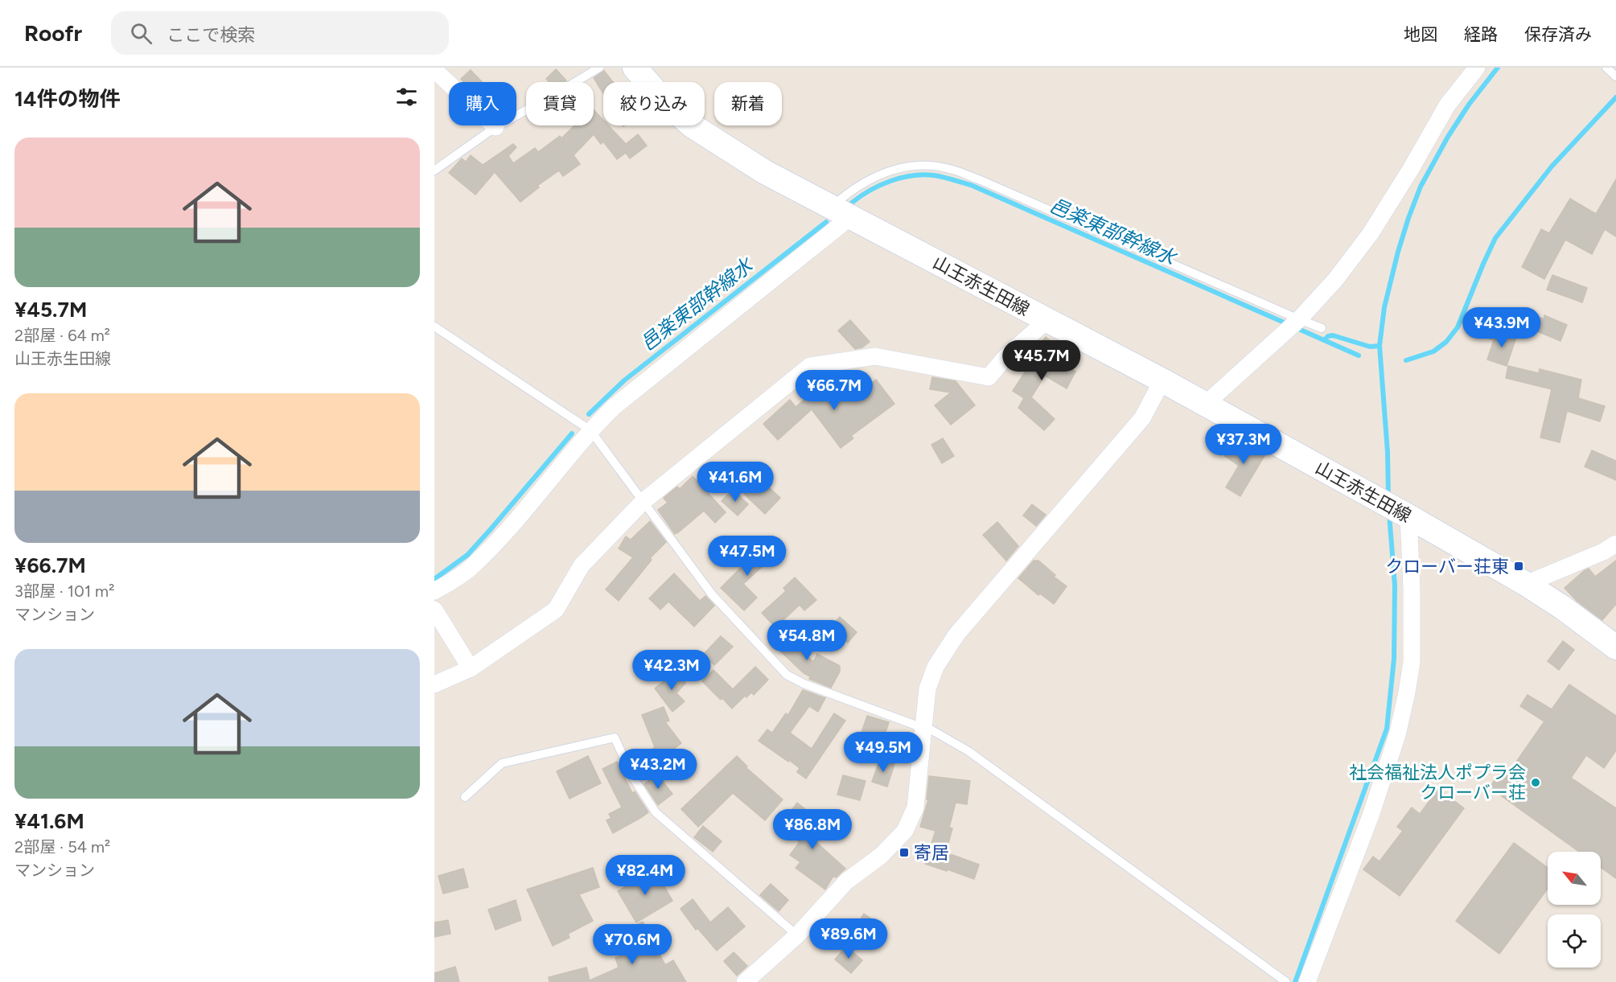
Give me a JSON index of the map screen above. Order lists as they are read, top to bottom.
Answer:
{
  "streets": {
    "main road": ["山王赤生田線"]
  },
  "water": ["邑楽東部幹線水"],
  "places": {
    "transit": ["クローバー荘東", "寄居"],
    "other": ["社会福祉法人ポプラ会 クローバー荘"]
  },
  "north": "top left",
  "page": {
    "header": "Roofr",
    "search": "ここで検索",
    "nav": ["地図", "経路", "保存済み"],
    "heading": "14件の物件",
    "chip": [
      "購入",
      "賃貸",
      "絞り込み",
      "新着"
    ],
    "list": [
      {
        "name": "¥45.7M",
        "note": "2部屋 · 64 m² · 山王赤生田線"
      },
      {
        "name": "¥66.7M",
        "note": "3部屋 · 101 m² · マンション"
      },
      {
        "name": "¥41.6M",
        "note": "2部屋 · 54 m² · マンション"
      }
    ],
    "price": [
      "¥43.9M",
      "¥45.7M",
      "¥66.7M",
      "¥37.3M",
      "¥41.6M",
      "¥47.5M",
      "¥54.8M",
      "¥42.3M",
      "¥49.5M",
      "¥43.2M",
      "¥86.8M",
      "¥82.4M",
      "¥89.6M",
      "¥70.6M"
    ]
  }
}
